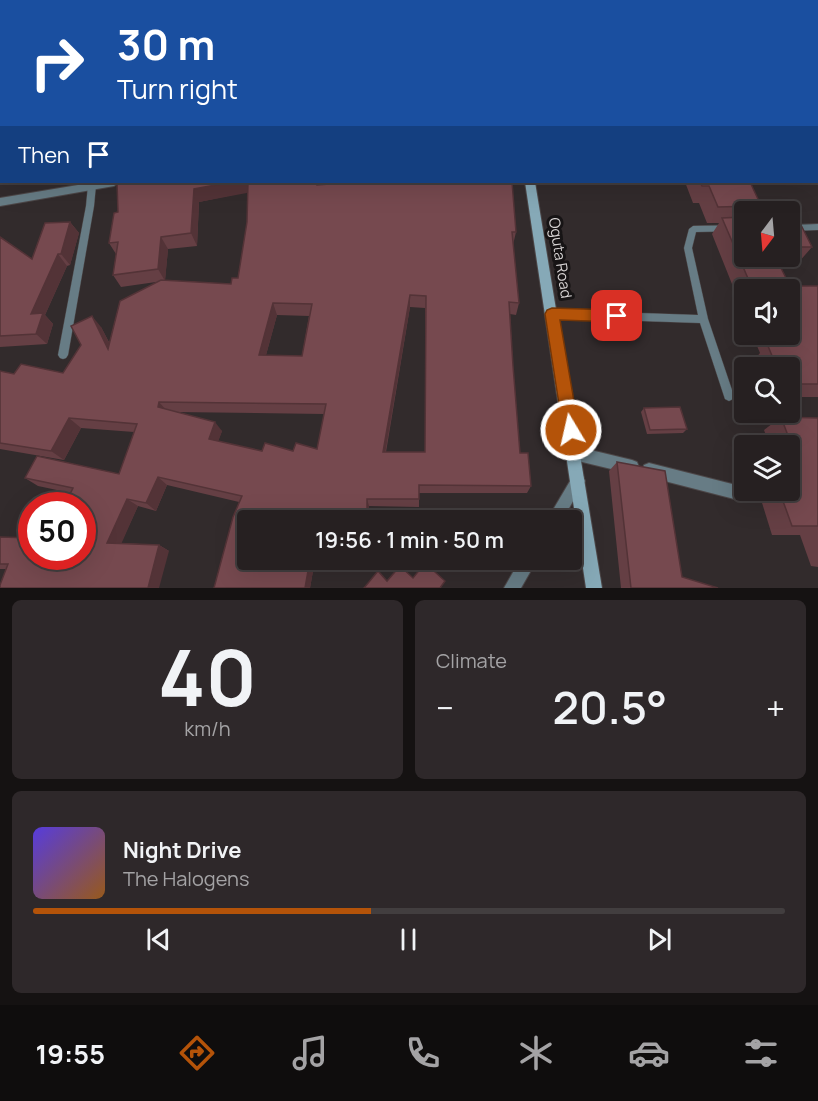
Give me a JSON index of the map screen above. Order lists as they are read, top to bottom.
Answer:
{
  "streets": {
    "main road": ["Oguta Road"]
  },
  "north": "bottom",
  "page": {
    "turn": ["30 m", "Turn right"],
    "then": "Then",
    "limit": "50",
    "trip": "19:56 · 1 min · 50 m",
    "tile": [
      ["40", "km/h"],
      "Climate"
    ],
    "heat": ["−", "20.5°", "+"],
    "song": ["Night Drive", "The Halogens"],
    "tabs": "19:55"
  }
}
